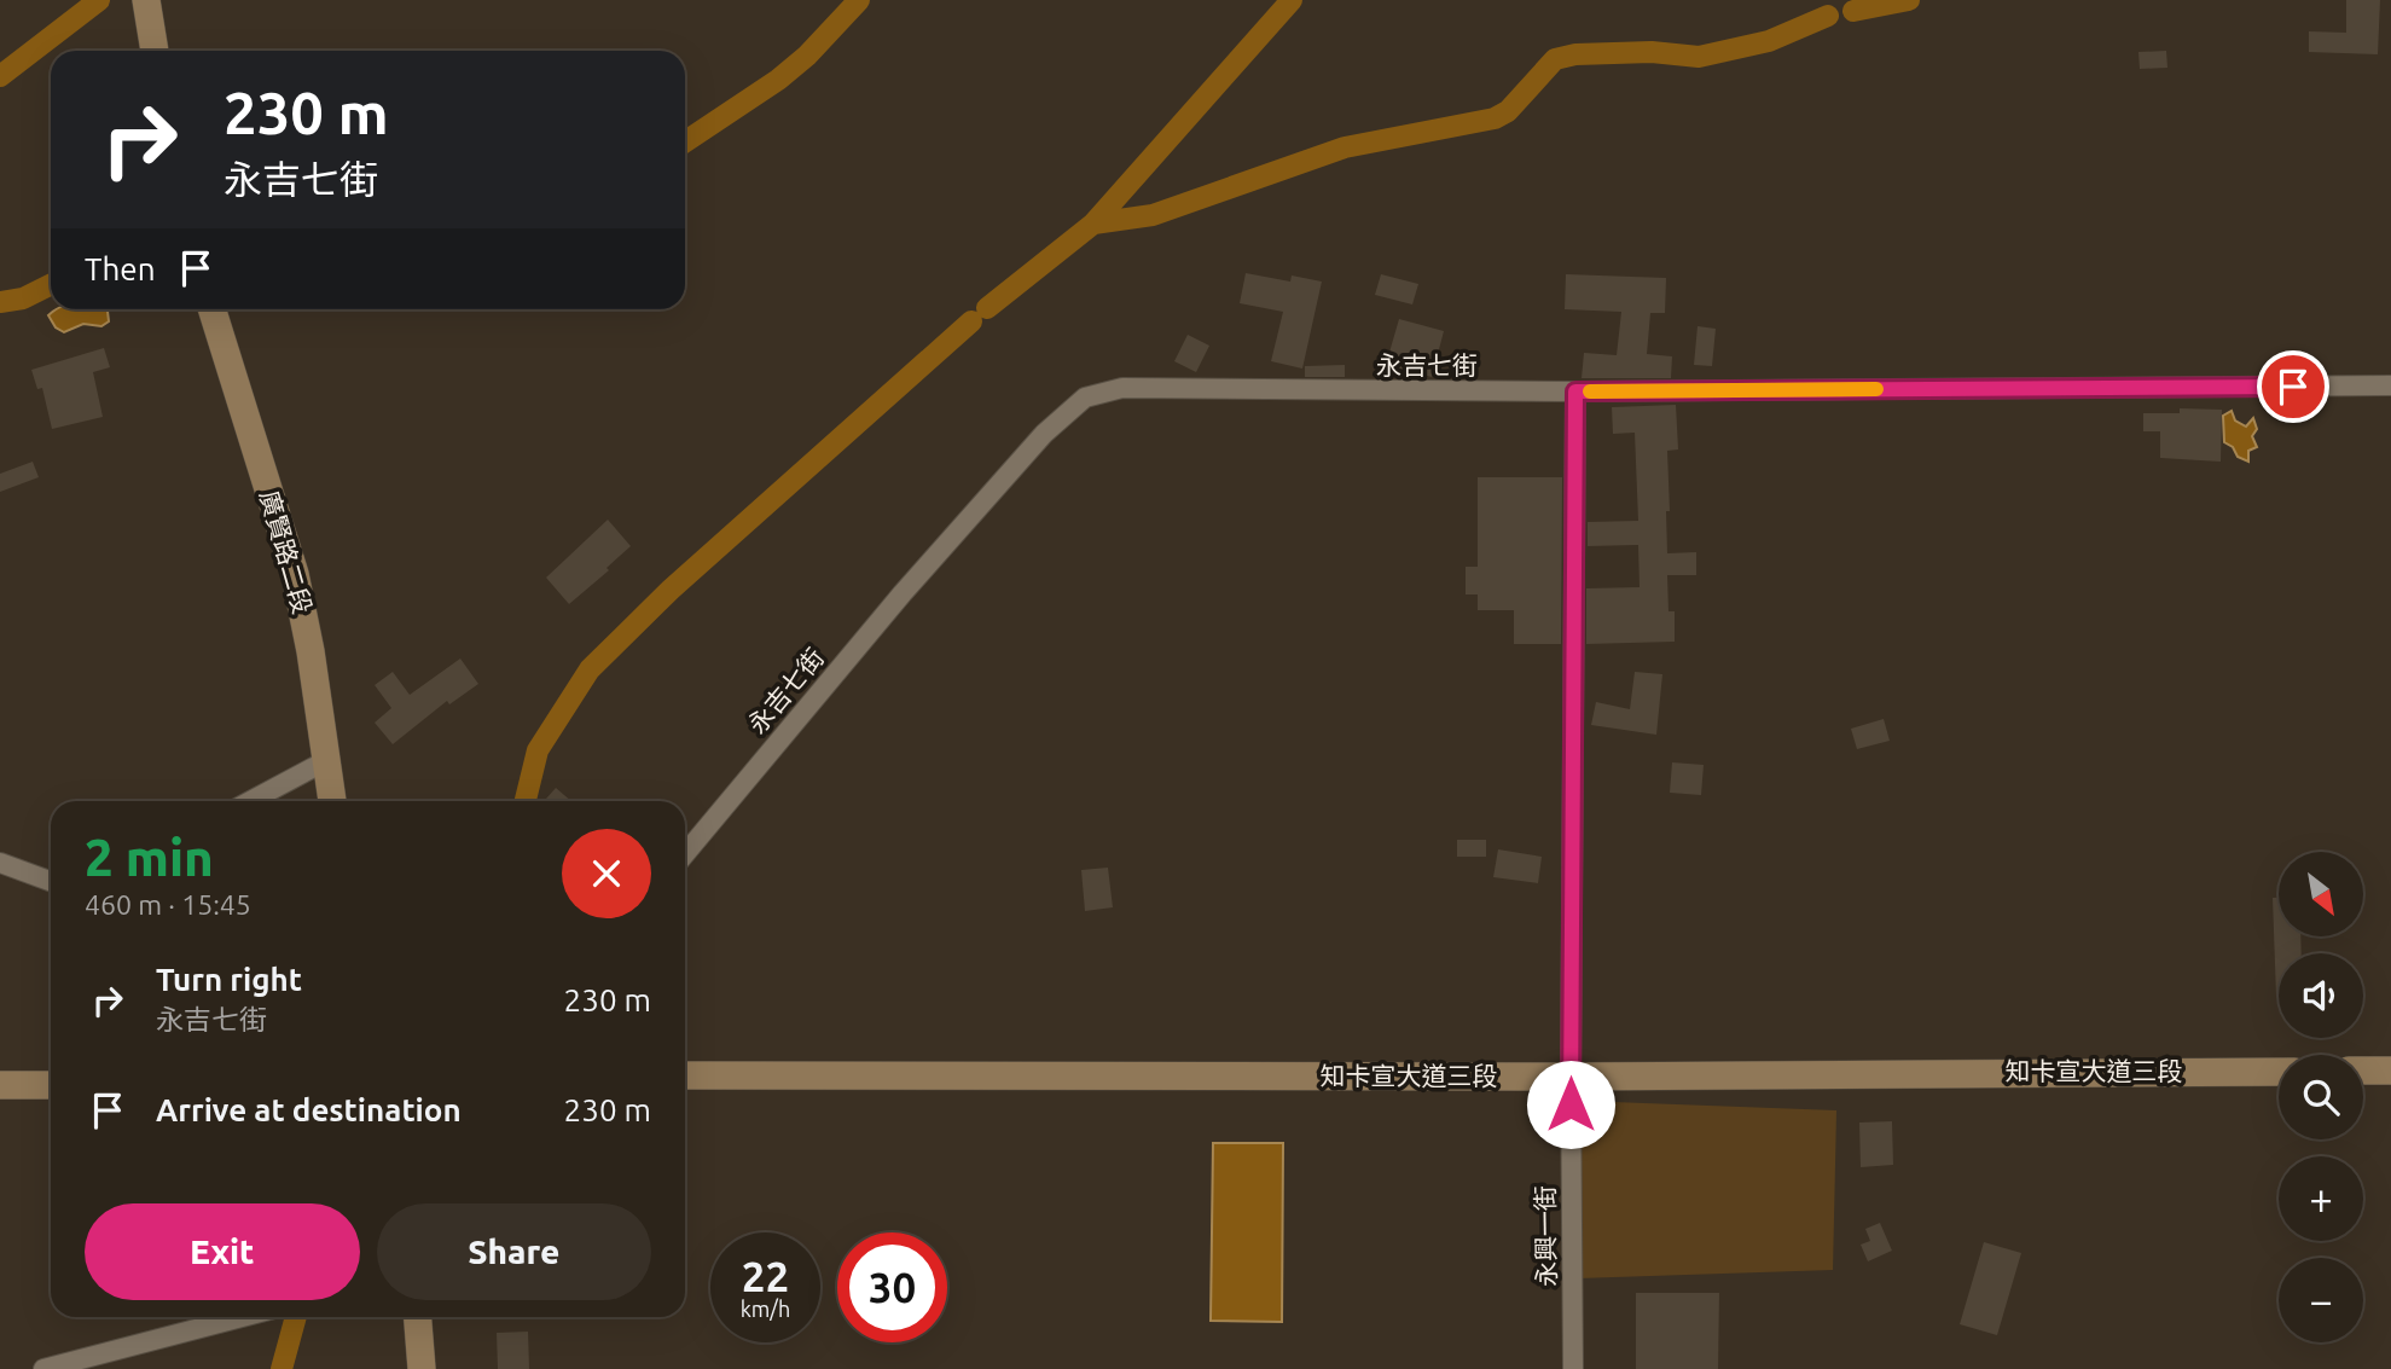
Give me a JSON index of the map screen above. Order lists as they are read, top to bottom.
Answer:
{
  "streets": {
    "street": [
      "永吉七街",
      "廣賢路二段",
      "知卡宣大道三段",
      "永興一街"
    ]
  },
  "crossings": [
    ["永吉七街", "永興一街"],
    ["知卡宣大道三段", "永興一街"]
  ],
  "north": "bottom right",
  "page": {
    "turn": ["230 m", "永吉七街"],
    "then": "Then",
    "heading": ["2 min", "460 m · 15:45"],
    "map_buttons": ["+", "−"],
    "list": [
      {
        "name": "Turn right",
        "note": "永吉七街",
        "value": "230 m"
      },
      {
        "name": "Arrive at destination",
        "value": "230 m"
      }
    ],
    "buttons": ["Exit", "Share"],
    "speed": "22 km/h",
    "limit": "30"
  }
}
